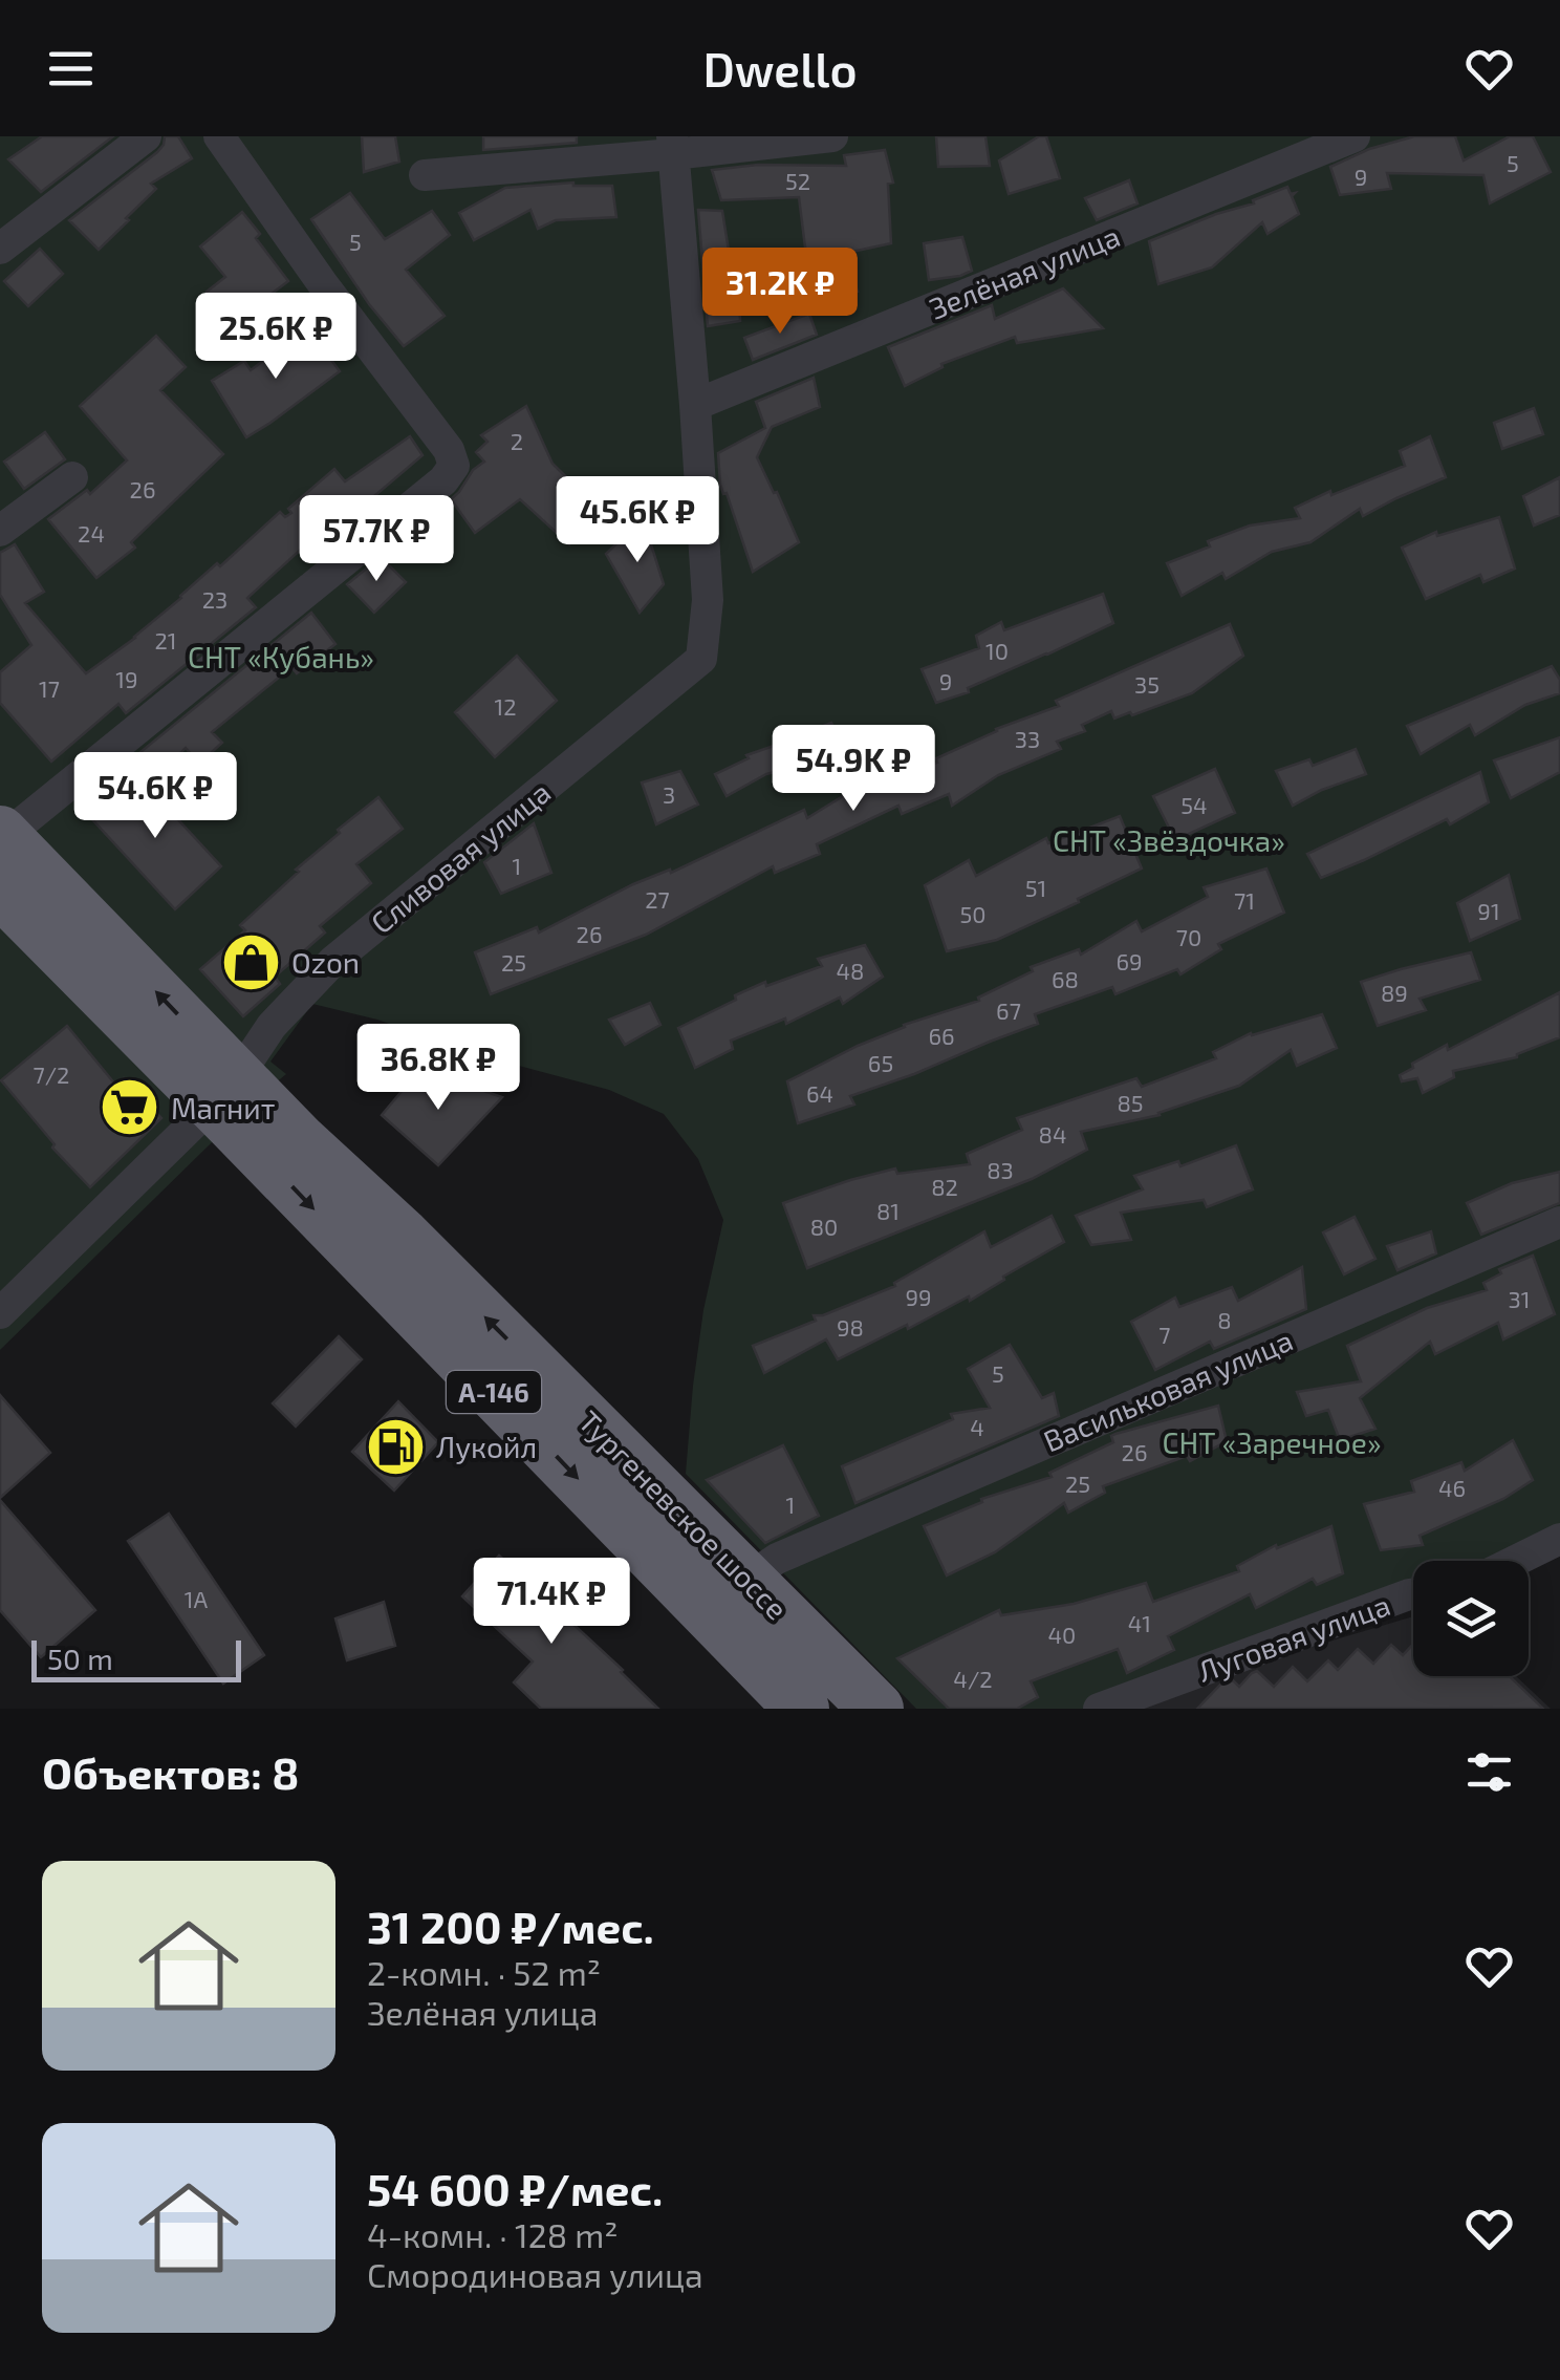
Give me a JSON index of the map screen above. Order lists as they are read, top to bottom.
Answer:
{
  "streets": {
    "highway": ["А-146", "Тургеневское шоссе"],
    "street": [
      "Зелёная улица",
      "Сливовая улица",
      "Васильковая улица",
      "Луговая улица"
    ]
  },
  "crossings": [
    ["Зелёная улица", "Сливовая улица"],
    ["Сливовая улица", "Тургеневское шоссе"],
    ["Васильковая улица", "Тургеневское шоссе"]
  ],
  "parks": ["СНТ «Кубань»", "СНТ «Звёздочка»", "СНТ «Заречное»"],
  "places": {
    "shop": ["Ozon"],
    "supermarket": ["Магнит"],
    "fuel station": ["Лукойл"]
  },
  "house_numbers": [
    "5",
    "9",
    "52",
    "5",
    "2",
    "26",
    "24",
    "23",
    "21",
    "10",
    "19",
    "9",
    "35",
    "17",
    "12",
    "33",
    "3",
    "54",
    "1",
    "51",
    "27",
    "71",
    "91",
    "50",
    "26",
    "70",
    "69",
    "25",
    "48",
    "68",
    "89",
    "67",
    "66",
    "65",
    "7/2",
    "64",
    "85",
    "84",
    "83",
    "82",
    "81",
    "80",
    "99",
    "31",
    "8",
    "98",
    "7",
    "5",
    "4",
    "26",
    "25",
    "46",
    "1",
    "1А",
    "41",
    "40",
    "4/2"
  ],
  "scale_bar": "50 m",
  "page": {
    "header": "Dwello",
    "price": [
      "31.2K ₽",
      "25.6K ₽",
      "45.6K ₽",
      "57.7K ₽",
      "54.9K ₽",
      "54.6K ₽",
      "36.8K ₽",
      "71.4K ₽"
    ],
    "scale": "50 m",
    "heading": "Объектов: 8",
    "list": [
      {
        "name": "31 200 ₽/мес.",
        "note": "2-комн. · 52 m² · Зелёная улица"
      },
      {
        "name": "54 600 ₽/мес.",
        "note": "4-комн. · 128 m² · Смородиновая улица"
      }
    ]
  }
}
